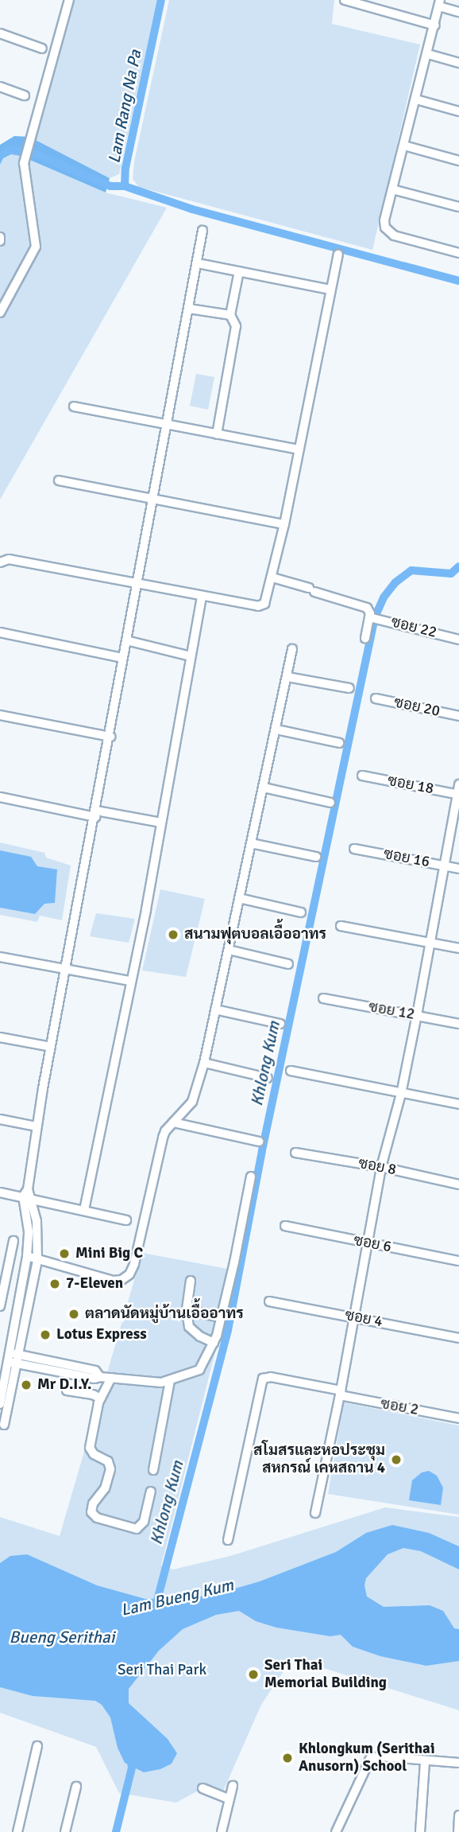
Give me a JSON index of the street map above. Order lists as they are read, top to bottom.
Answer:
{
  "streets": {
    "street": [
      "ซอย 22",
      "ซอย 20",
      "ซอย 18",
      "ซอย 16",
      "ซอย 12",
      "ซอย 8",
      "ซอย 6",
      "ซอย 4",
      "ซอย 2"
    ]
  },
  "water": [
    "Lam Rang Na Pa",
    "Khlong Kum",
    "Lam Bueng Kum",
    "Bueng Serithai"
  ],
  "parks": ["Seri Thai Park"],
  "places": [
    "สนามฟุตบอลเอื้ออาทร",
    "Mini Big C",
    "7-Eleven",
    "ตลาดนัดหมู่บ้านเอื้ออาทร",
    "Lotus Express",
    "Mr D.I.Y.",
    "สโมสรและหอประชุม สหกรณ์ เคหสถาน 4",
    "Seri Thai Memorial Building",
    "Khlongkum (Serithai Anusorn) School"
  ]
}
